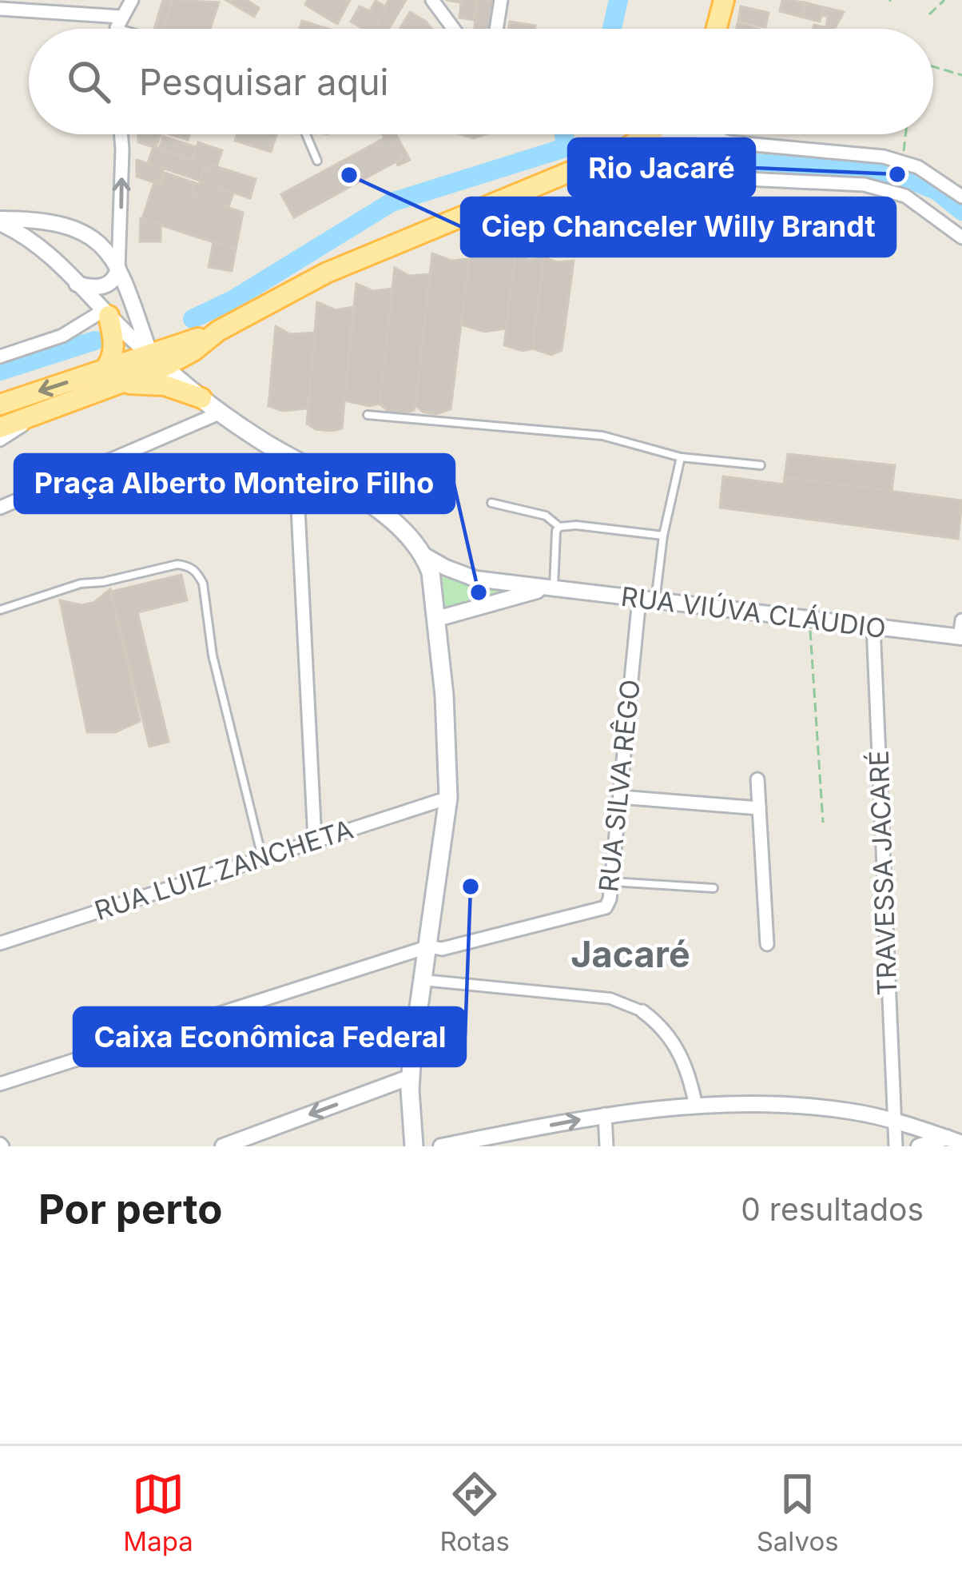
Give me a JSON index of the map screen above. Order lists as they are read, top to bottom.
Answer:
{
  "streets": {
    "street": [
      "RUA VIÚVA CLÁUDIO",
      "RUA SILVA RÊGO",
      "RUA LUIZ ZANCHETA",
      "TRAVESSA JACARÉ"
    ]
  },
  "crossings": [
    ["RUA VIÚVA CLÁUDIO", "RUA SILVA RÊGO"],
    ["RUA VIÚVA CLÁUDIO", "TRAVESSA JACARÉ"]
  ],
  "districts": ["Jacaré"],
  "places": [
    "Rio Jacaré",
    "Ciep Chanceler Willy Brandt",
    "Praça Alberto Monteiro Filho",
    "Caixa Econômica Federal"
  ],
  "page": {
    "search": "Pesquisar aqui",
    "heading": ["Por perto", "0 resultados"],
    "nav": ["Mapa", "Rotas", "Salvos"]
  }
}
